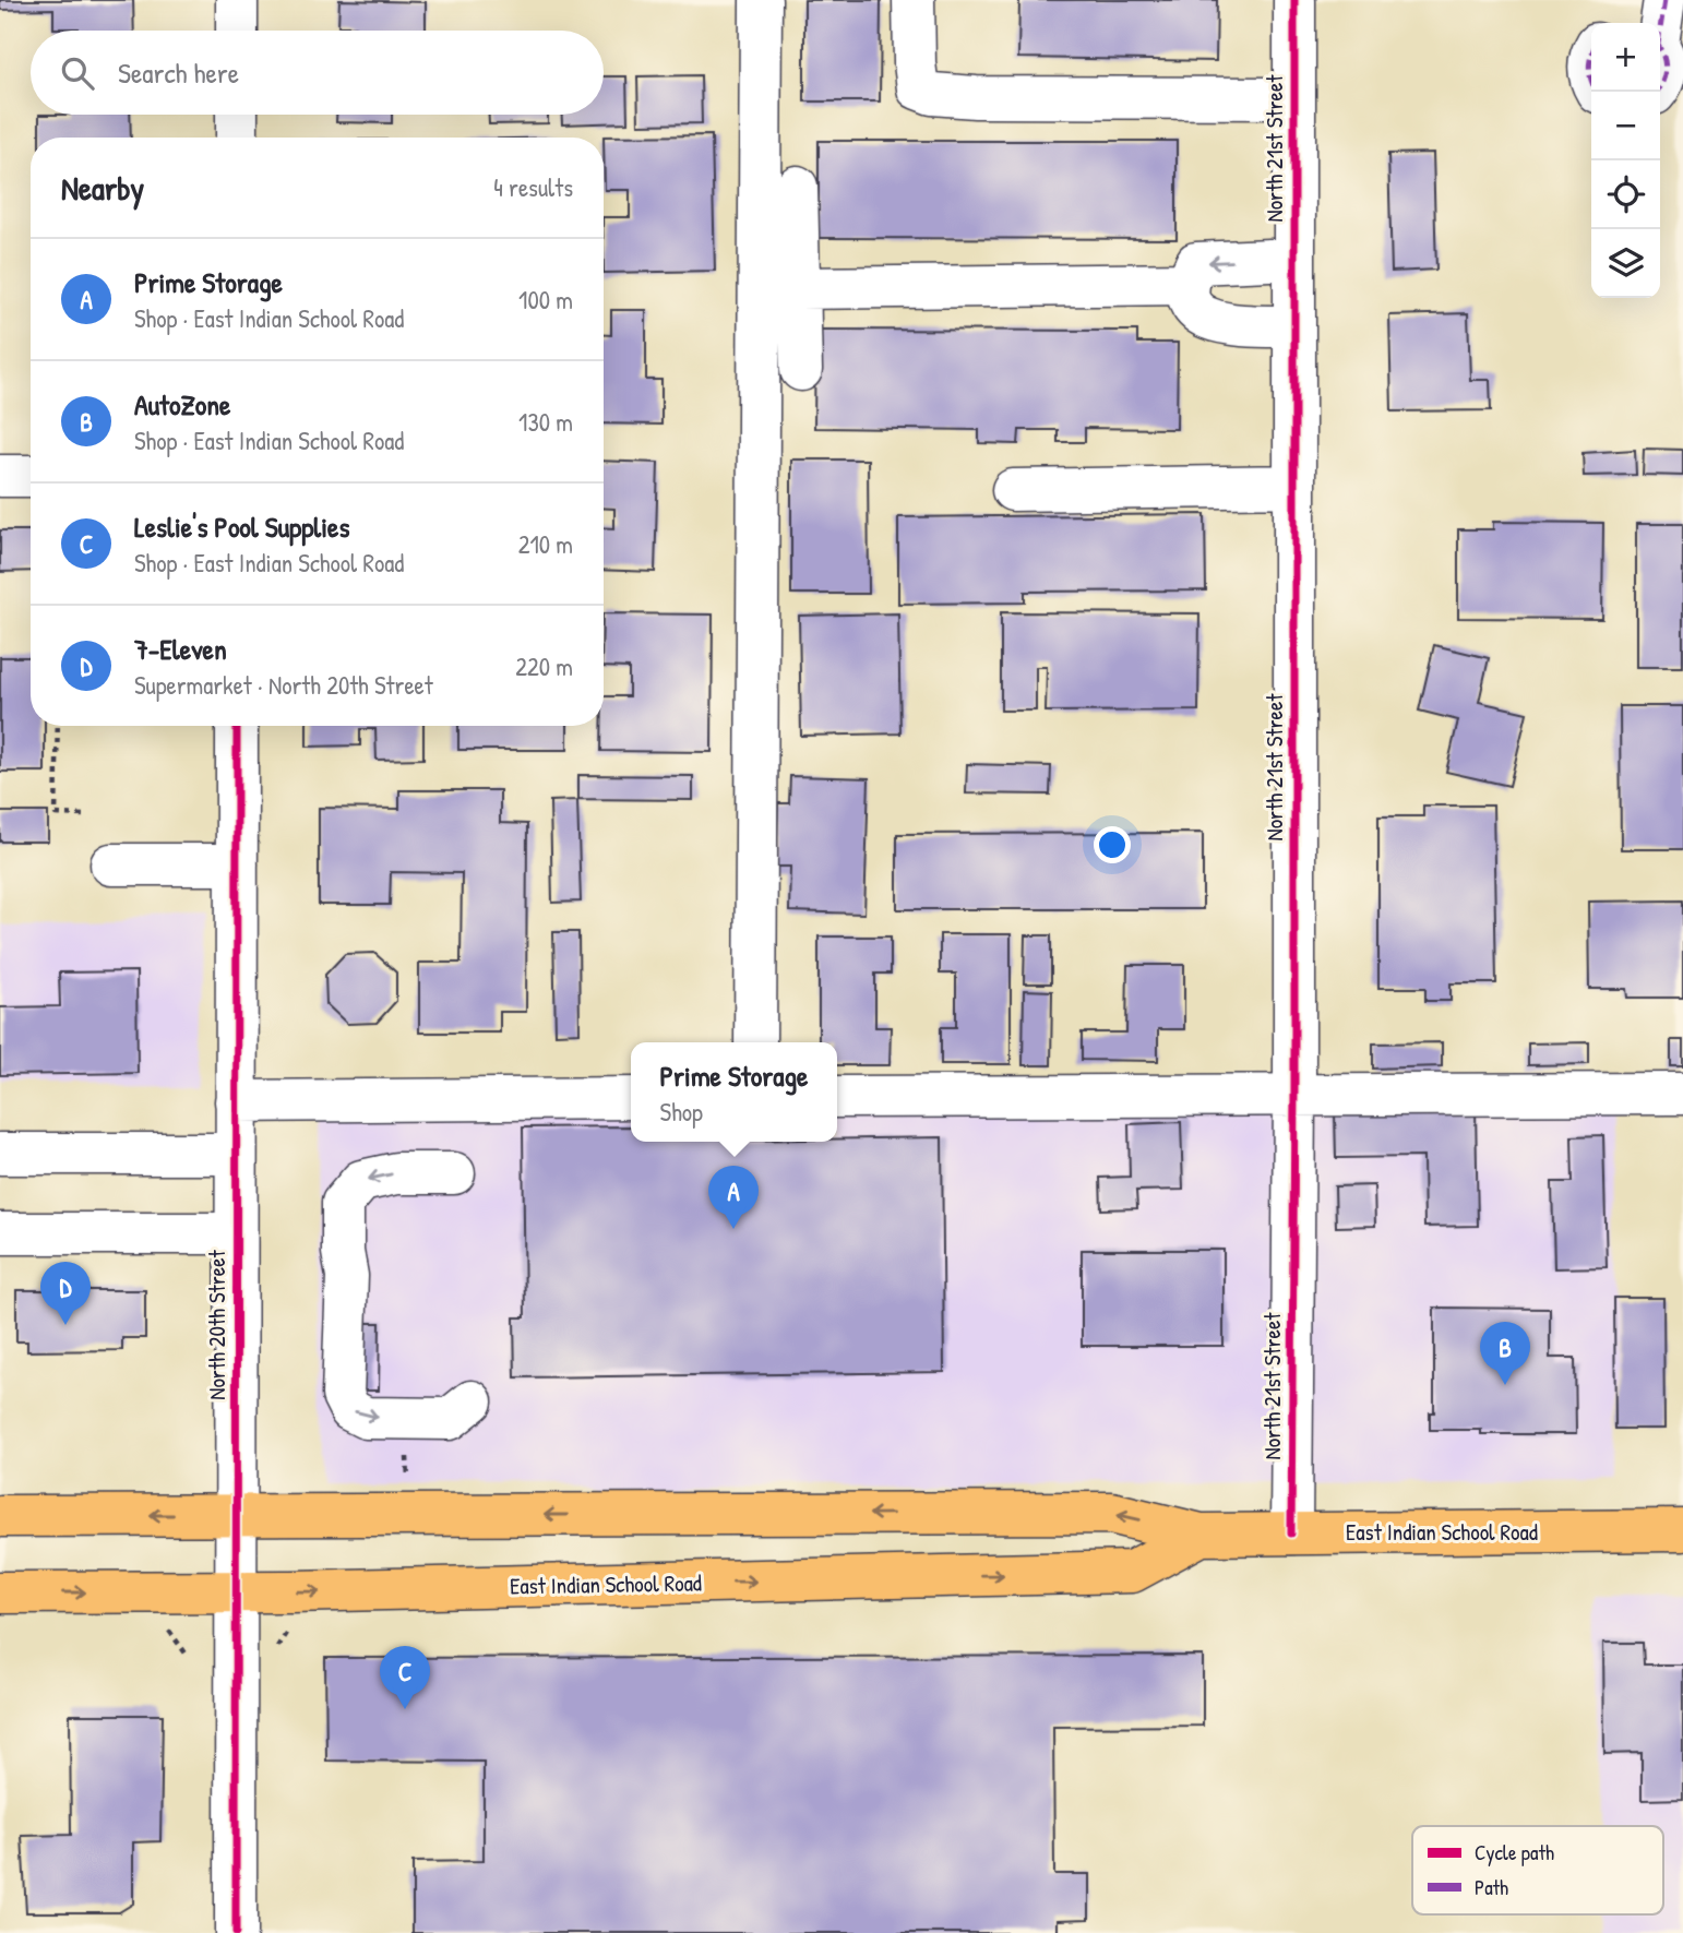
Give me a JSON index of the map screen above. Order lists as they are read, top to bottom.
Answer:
{
  "streets": {
    "main road": ["East Indian School Road"],
    "street": ["North 21st Street", "North 20th Street"]
  },
  "crossings": [
    ["North 21st Street", "East Indian School Road"],
    ["North 20th Street", "East Indian School Road"]
  ],
  "legend": ["Cycle path", "Path"],
  "page": {
    "map_buttons": ["+", "−"],
    "search": "Search here",
    "heading": ["Nearby", "4 results"],
    "list": [
      {
        "mark": "A",
        "name": "Prime Storage",
        "note": "Shop · East Indian School Road",
        "value": "100 m"
      },
      {
        "mark": "B",
        "name": "AutoZone",
        "note": "Shop · East Indian School Road",
        "value": "130 m"
      },
      {
        "mark": "C",
        "name": "Leslie's Pool Supplies",
        "note": "Shop · East Indian School Road",
        "value": "210 m"
      },
      {
        "mark": "D",
        "name": "7-Eleven",
        "note": "Supermarket · North 20th Street",
        "value": "220 m"
      }
    ],
    "popup": ["Prime Storage", "Shop"],
    "pins": [
      "A",
      "D",
      "B",
      "C"
    ]
  }
}
